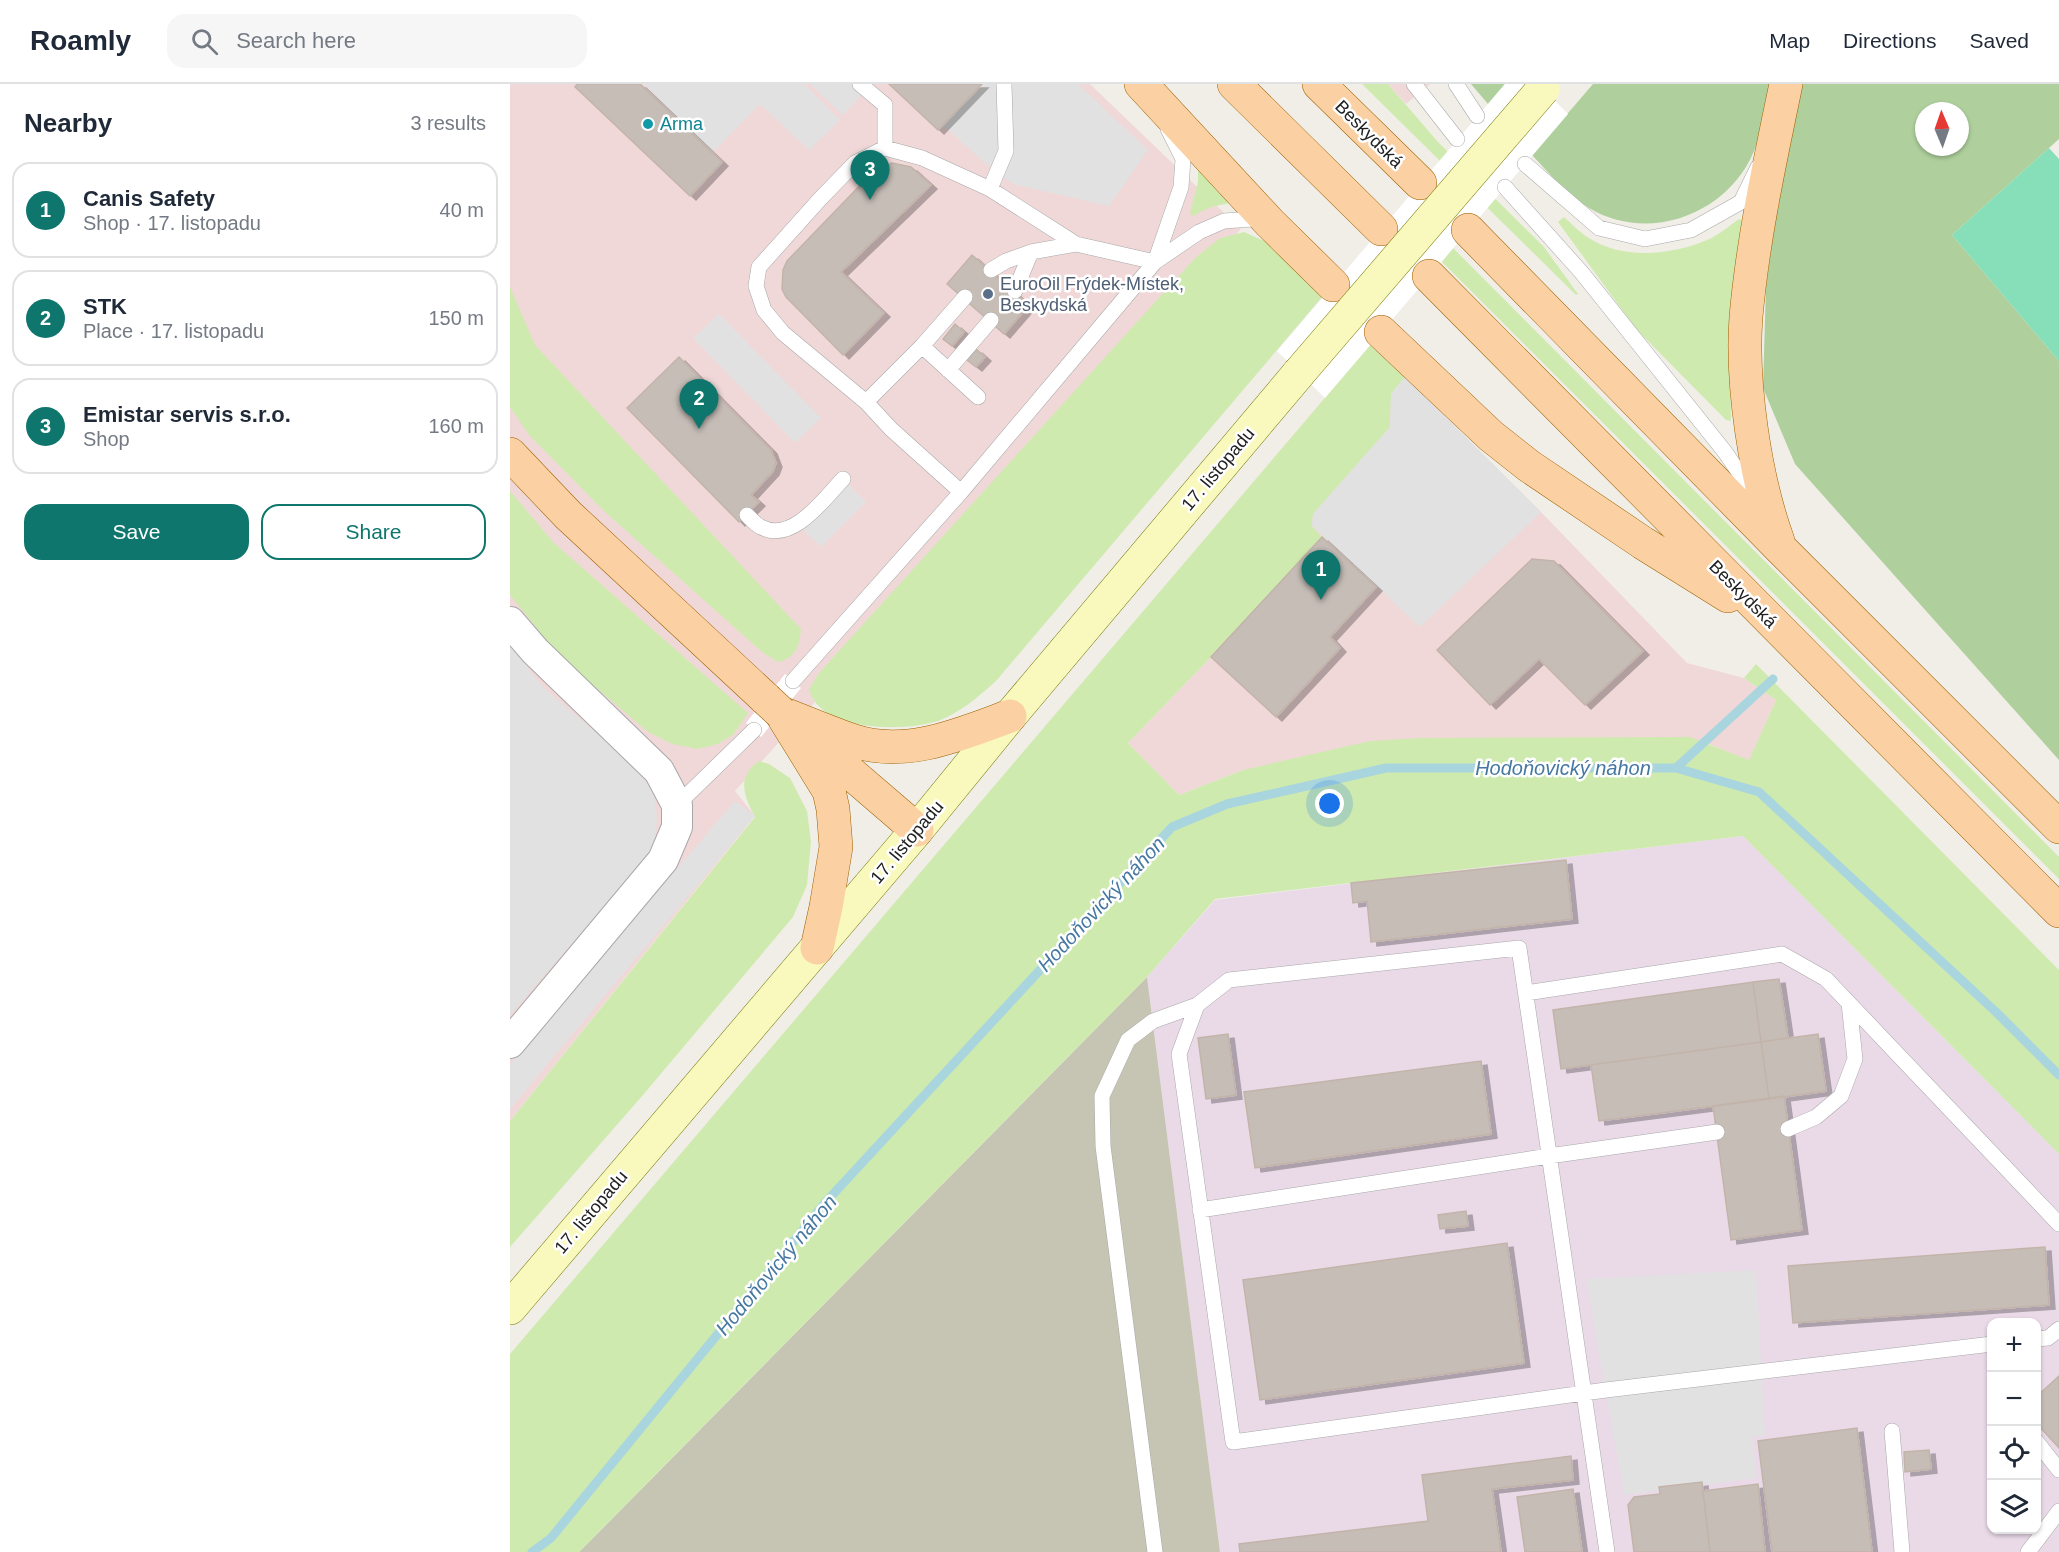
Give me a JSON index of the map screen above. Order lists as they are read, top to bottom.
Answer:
{
  "streets": {
    "main road": ["Beskydská", "17. listopadu"]
  },
  "water": ["Hodoňovický náhon"],
  "places": ["Arma", "EuroOil Frýdek-Místek, Beskydská"],
  "north": "top",
  "page": {
    "header": "Roamly",
    "search": "Search here",
    "nav": ["Map", "Directions", "Saved"],
    "heading": ["Nearby", "3 results"],
    "pins": ["3", "2", "1"],
    "list": [
      {
        "mark": "1",
        "name": "Canis Safety",
        "note": "Shop · 17. listopadu",
        "value": "40 m"
      },
      {
        "mark": "2",
        "name": "STK",
        "note": "Place · 17. listopadu",
        "value": "150 m"
      },
      {
        "mark": "3",
        "name": "Emistar servis s.r.o.",
        "note": "Shop",
        "value": "160 m"
      }
    ],
    "buttons": ["Save", "Share"],
    "map_buttons": ["+", "−"]
  }
}
